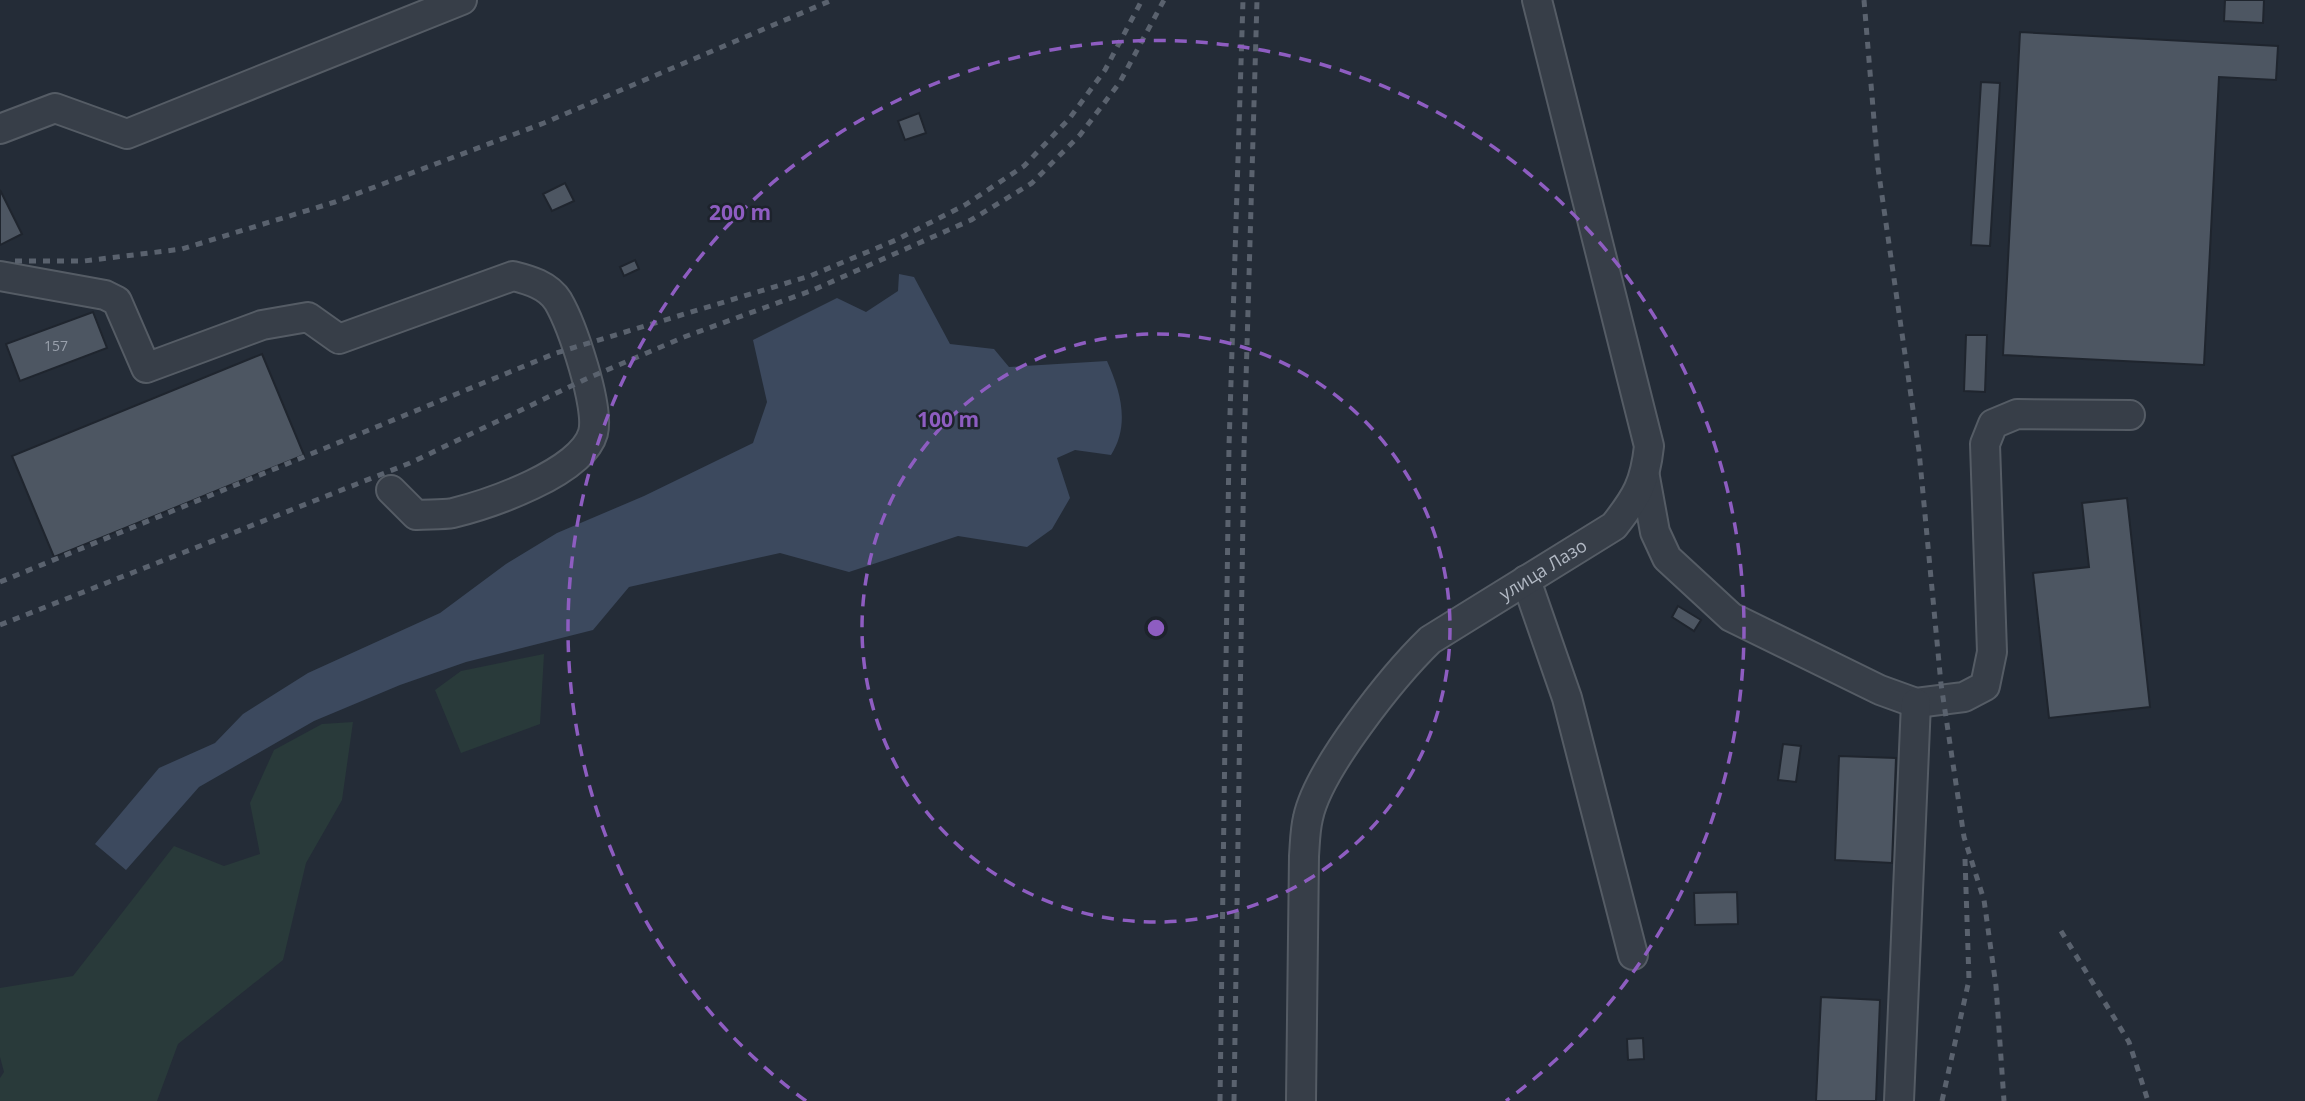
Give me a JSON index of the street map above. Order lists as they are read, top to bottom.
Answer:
{
  "streets": {
    "street": ["улица Лазо"]
  },
  "house_numbers": ["157"],
  "rings": ["200 m", "100 m"]
}
